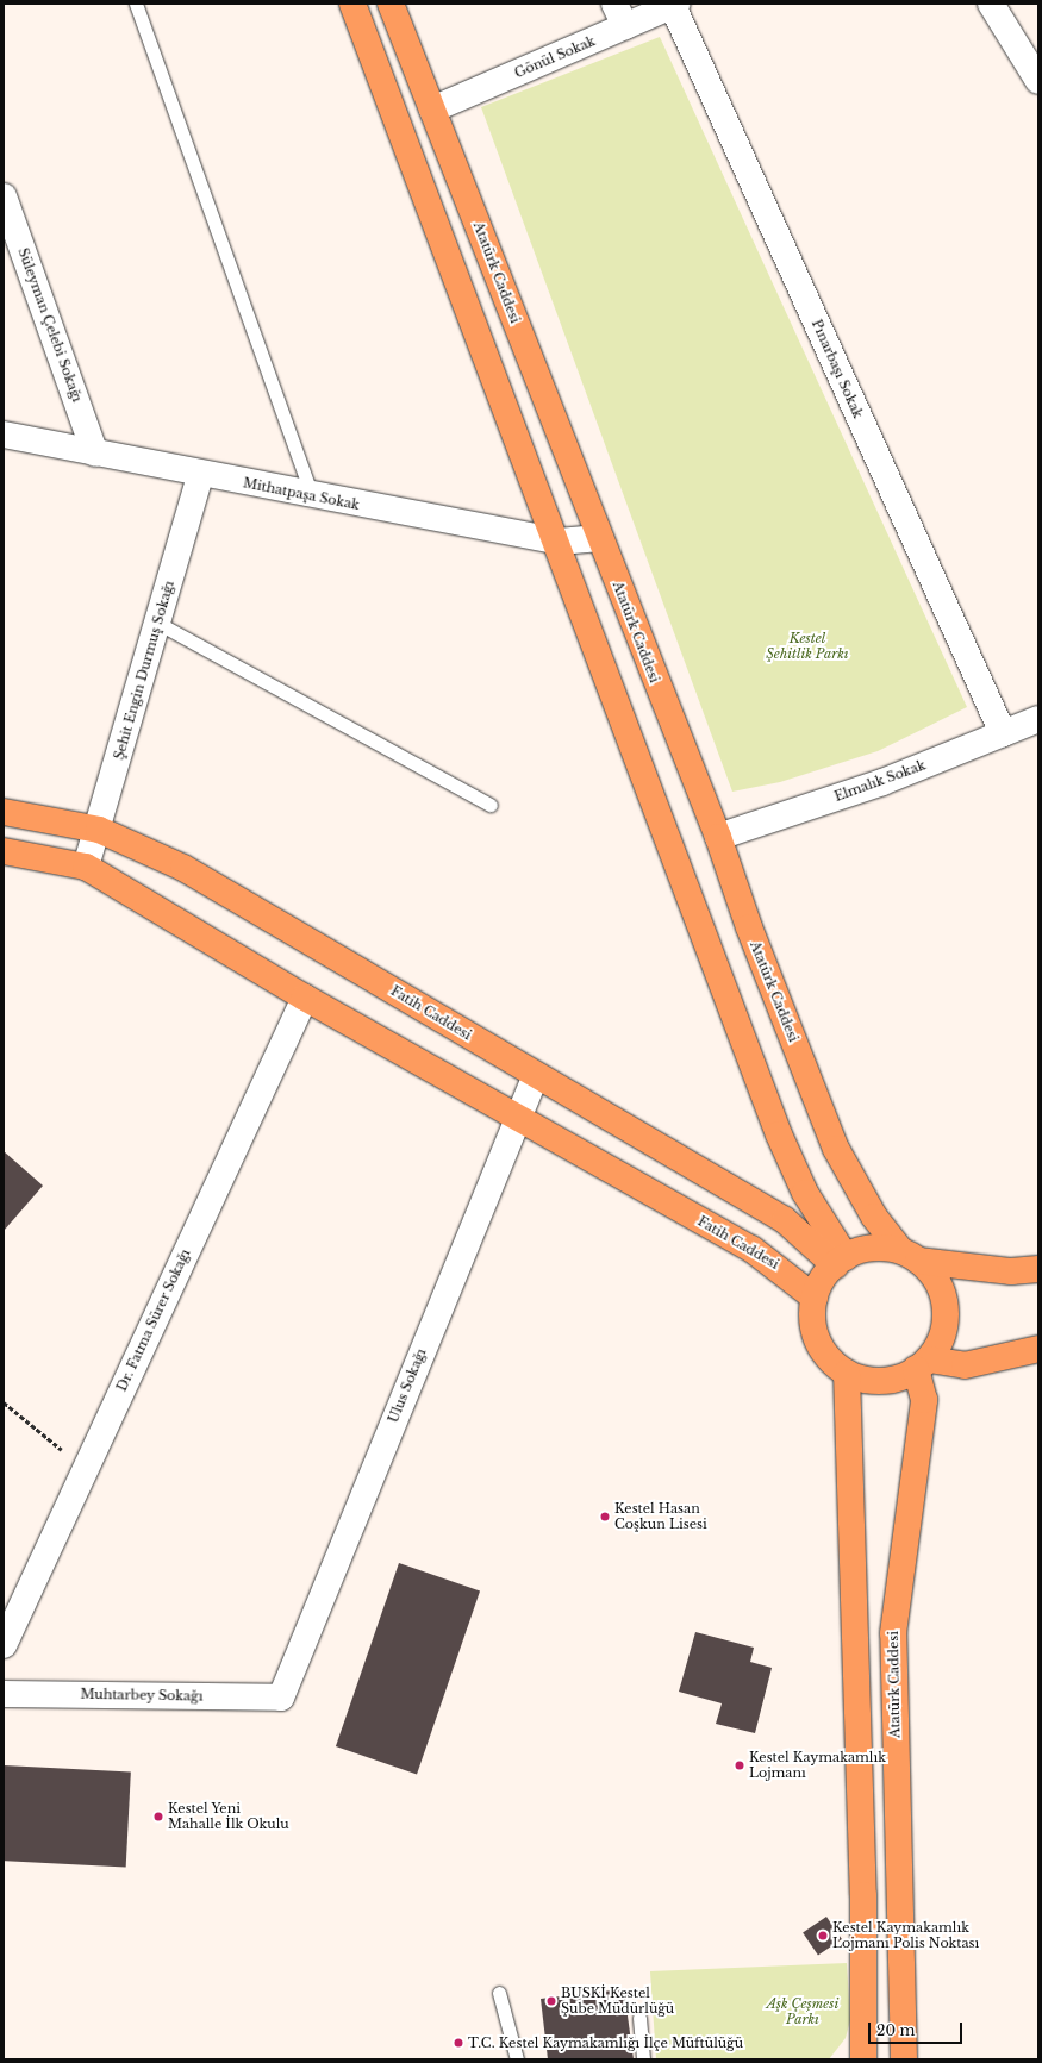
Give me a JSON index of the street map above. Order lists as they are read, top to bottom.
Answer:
{
  "streets": {
    "main road": ["Atatürk Caddesi", "Fatih Caddesi"],
    "street": [
      "Gönül Sokak",
      "Süleyman Çelebi Sokağı",
      "Pınarbaşı Sokak",
      "Mithatpaşa Sokak",
      "Şehit Engin Durmuş Sokağı",
      "Elmalık Sokak",
      "Dr. Fatma Sürer Sokağı",
      "Ulus Sokağı",
      "Muhtarbey Sokağı"
    ]
  },
  "crossings": [
    ["Gönül Sokak", "Atatürk Caddesi"],
    ["Gönül Sokak", "Pınarbaşı Sokak"],
    ["Atatürk Caddesi", "Mithatpaşa Sokak"],
    ["Atatürk Caddesi", "Elmalık Sokak"],
    ["Atatürk Caddesi", "Fatih Caddesi"],
    ["Süleyman Çelebi Sokağı", "Mithatpaşa Sokak"],
    ["Pınarbaşı Sokak", "Elmalık Sokak"],
    ["Mithatpaşa Sokak", "Şehit Engin Durmuş Sokağı"],
    ["Şehit Engin Durmuş Sokağı", "Fatih Caddesi"],
    ["Fatih Caddesi", "Dr. Fatma Sürer Sokağı"],
    ["Fatih Caddesi", "Ulus Sokağı"],
    ["Ulus Sokağı", "Muhtarbey Sokağı"]
  ],
  "parks": ["Kestel Şehitlik Parkı", "Aşk Çeşmesi Parkı"],
  "places": [
    "Kestel Hasan Coşkun Lisesi",
    "Kestel Kaymakamlık Lojmanı",
    "Kestel Yeni Mahalle İlk Okulu",
    "Kestel Kaymakamlık Lojmanı Polis Noktası",
    "BUSKİ Kestel Şube Müdürlüğü",
    "T.C. Kestel Kaymakamlığı İlçe Müftülüğü"
  ],
  "scale_bar": "20 m"
}
